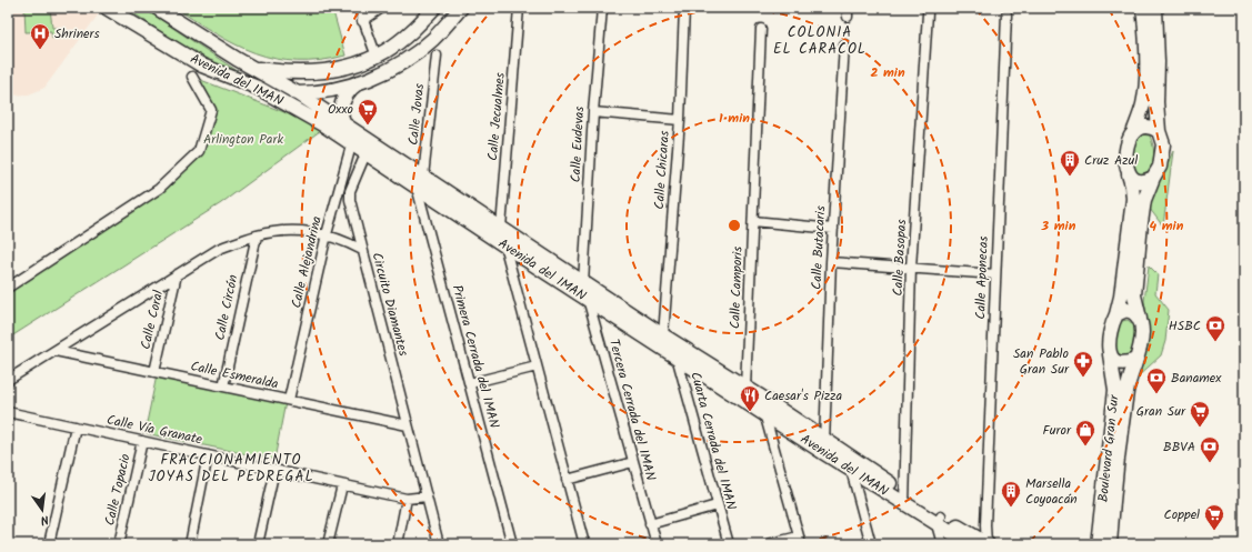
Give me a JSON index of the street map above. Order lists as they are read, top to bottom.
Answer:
{
  "streets": {
    "main road": ["Avenida del IMAN", "Boulevard Gran Sur"],
    "street": [
      "Calle Jovas",
      "Calle Jecualmes",
      "Calle Eudevas",
      "Calle Chicaras",
      "Calle Butacaris",
      "Calle Basopas",
      "Calle Alejandrina",
      "Calle Aponecas",
      "Calle Camporis",
      "Circuito Diamantes",
      "Calle Circón",
      "Calle Coral",
      "Primera Cerrada del IMAN",
      "Calle Esmeralda",
      "Tercera Cerrada del IMAN",
      "Calle Vía Granate",
      "Cuarta Cerrada del IMAN",
      "Calle Topacio"
    ]
  },
  "crossings": [
    ["Avenida del IMAN", "Calle Jovas"],
    ["Avenida del IMAN", "Calle Jecualmes"],
    ["Avenida del IMAN", "Calle Eudevas"],
    ["Avenida del IMAN", "Calle Chicaras"],
    ["Avenida del IMAN", "Calle Butacaris"],
    ["Avenida del IMAN", "Calle Basopas"],
    ["Avenida del IMAN", "Calle Alejandrina"],
    ["Avenida del IMAN", "Calle Aponecas"],
    ["Avenida del IMAN", "Calle Camporis"],
    ["Avenida del IMAN", "Primera Cerrada del IMAN"],
    ["Avenida del IMAN", "Tercera Cerrada del IMAN"],
    ["Avenida del IMAN", "Cuarta Cerrada del IMAN"],
    ["Calle Jovas", "Primera Cerrada del IMAN"],
    ["Calle Eudevas", "Tercera Cerrada del IMAN"],
    ["Calle Alejandrina", "Circuito Diamantes"],
    ["Calle Alejandrina", "Calle Esmeralda"],
    ["Circuito Diamantes", "Calle Circón"],
    ["Circuito Diamantes", "Calle Coral"],
    ["Circuito Diamantes", "Calle Esmeralda"],
    ["Circuito Diamantes", "Calle Vía Granate"],
    ["Calle Circón", "Calle Esmeralda"],
    ["Calle Coral", "Calle Esmeralda"],
    ["Calle Vía Granate", "Calle Topacio"]
  ],
  "districts": ["COLONIA EL CARACOL", "FRACCIONAMIENTO JOYAS DEL PEDREGAL"],
  "parks": ["Arlington Park"],
  "places": {
    "hospital": ["Shriners"],
    "supermarket": ["Oxxo", "Gran Sur", "Coppel"],
    "building": ["Cruz Azul", "Marsella Coyoacán"],
    "bank": ["HSBC", "Banamex", "BBVA"],
    "pharmacy": ["San Pablo Gran Sur"],
    "restaurant": ["Caesar's Pizza"],
    "shop": ["Furor"]
  },
  "north": "bottom",
  "rings": [
    "2 min",
    "1 min",
    "3 min",
    "4 min"
  ]
}
